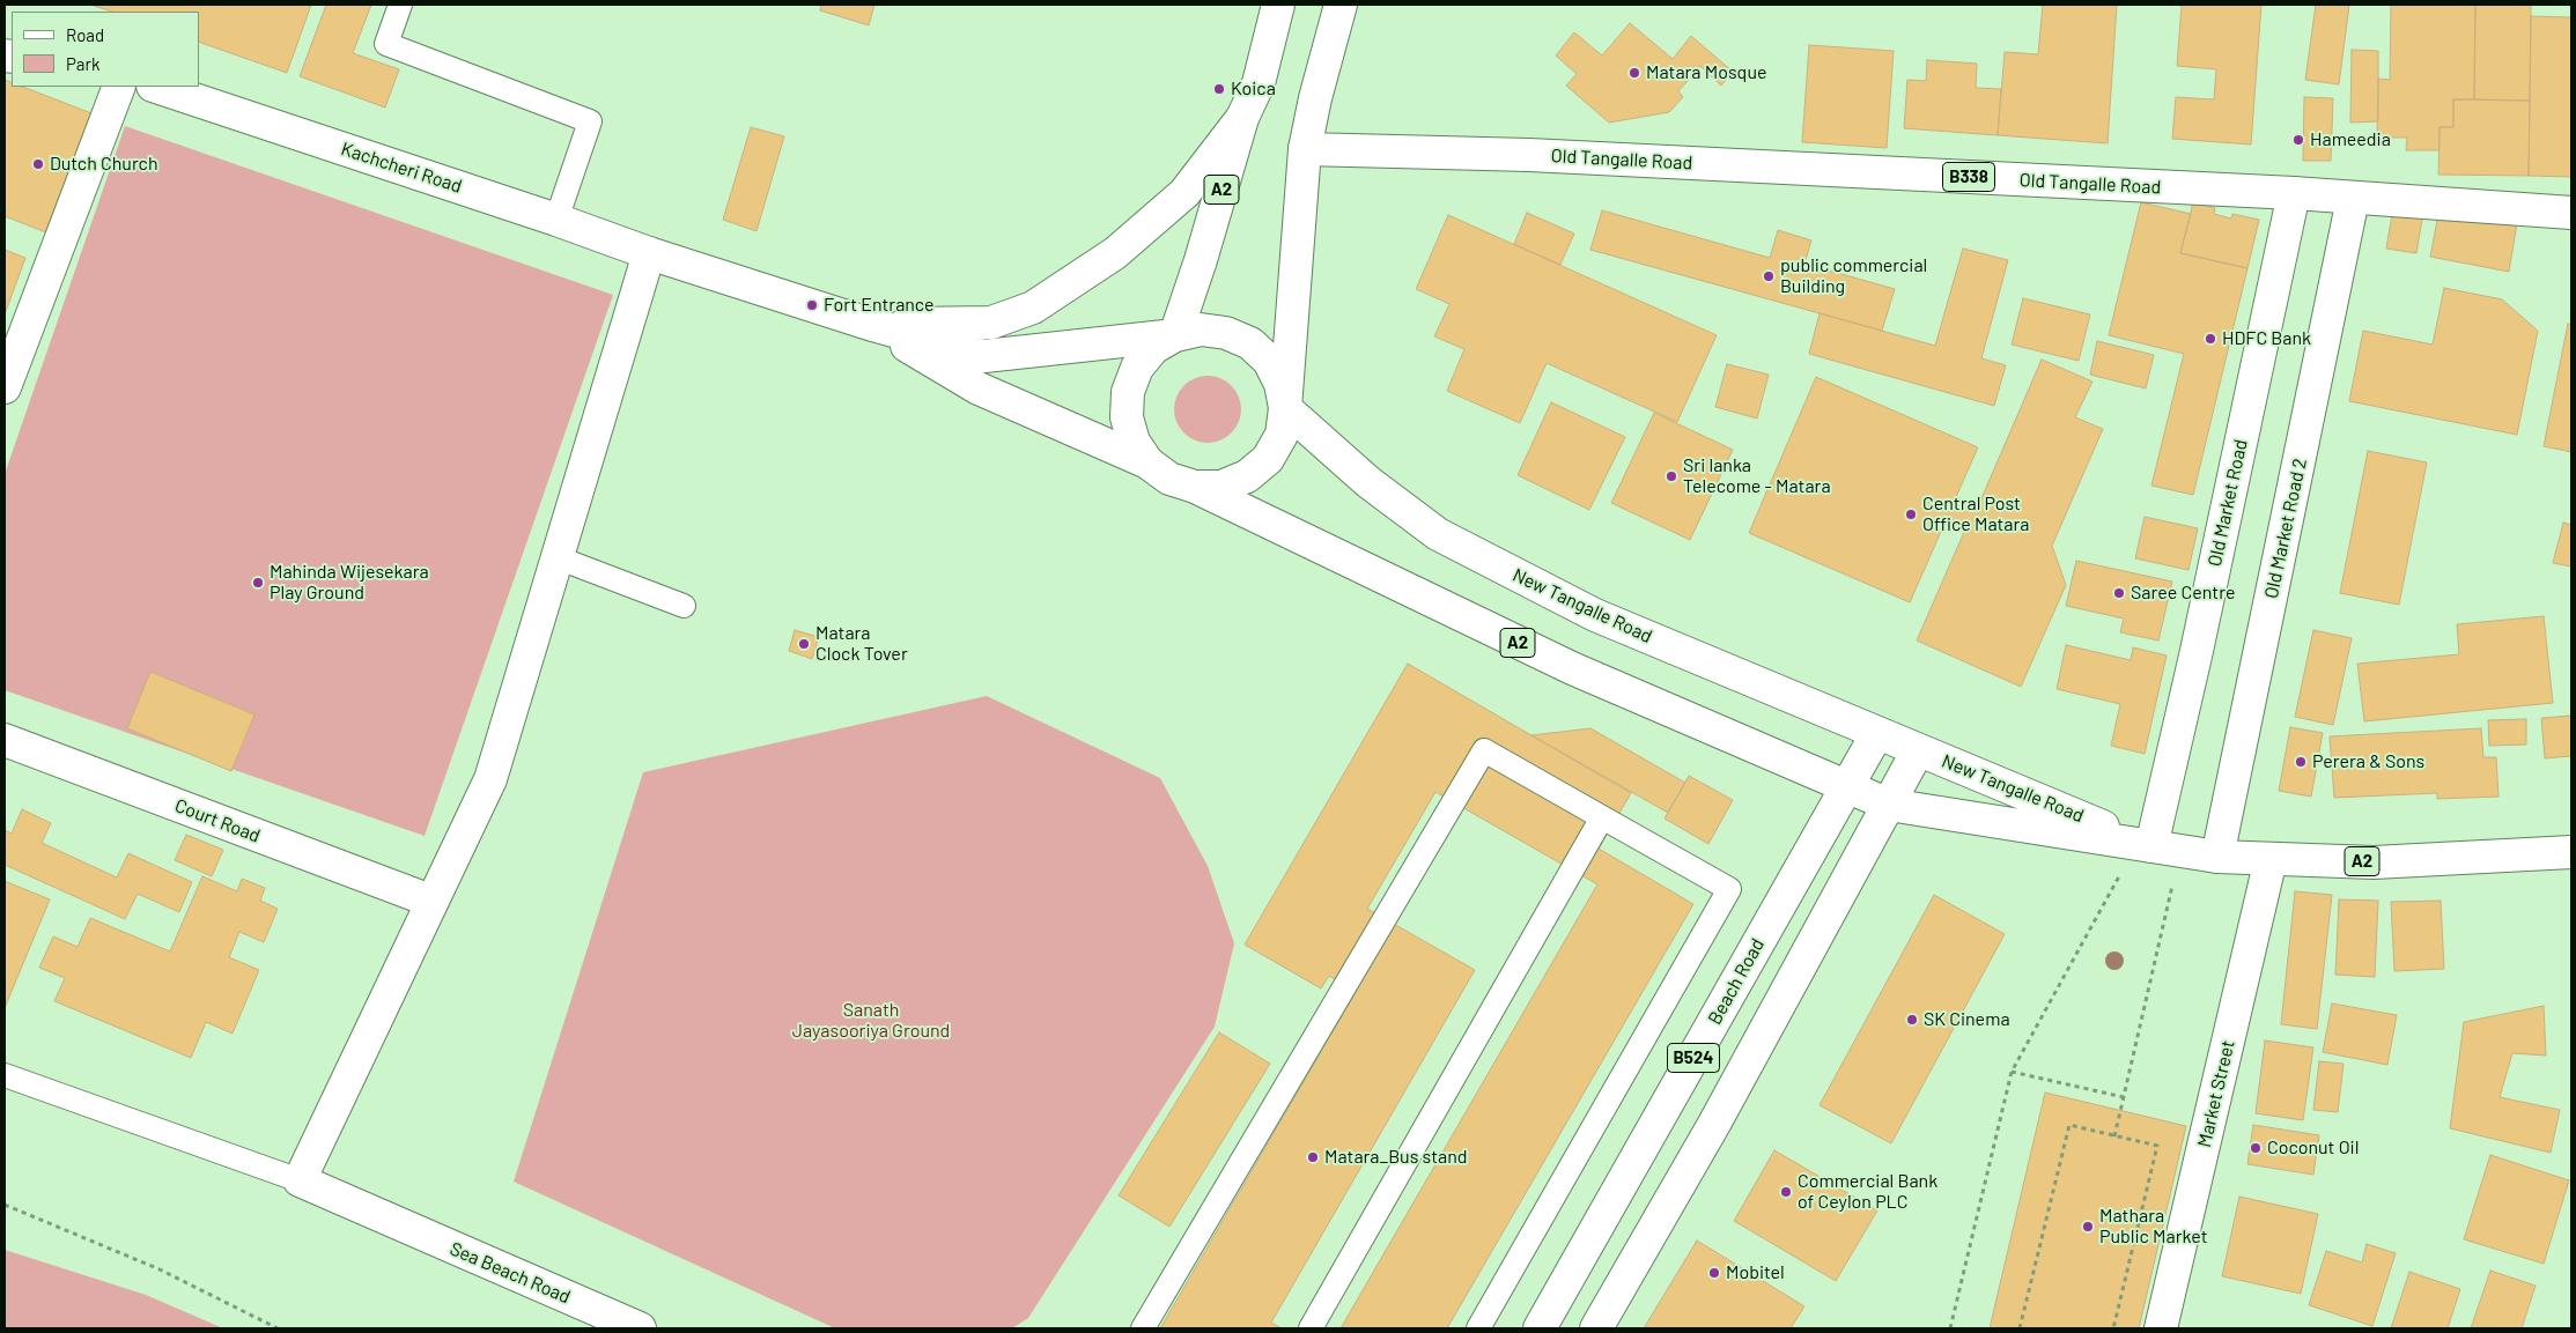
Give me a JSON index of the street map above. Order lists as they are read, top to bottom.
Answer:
{
  "streets": {
    "main road": [
      "Old Tangalle Road",
      "Kachcheri Road",
      "B338",
      "A2",
      "Old Market Road",
      "Old Market Road 2",
      "New Tangalle Road",
      "Court Road",
      "Beach Road",
      "B524",
      "Market Street",
      "Sea Beach Road"
    ]
  },
  "crossings": [
    ["Old Tangalle Road", "Old Market Road"],
    ["Old Tangalle Road", "Old Market Road 2"],
    ["A2", "New Tangalle Road"],
    ["Old Market Road", "New Tangalle Road"],
    ["Old Market Road 2", "New Tangalle Road"],
    ["New Tangalle Road", "Beach Road"],
    ["New Tangalle Road", "B524"],
    ["New Tangalle Road", "Market Street"]
  ],
  "parks": ["Sanath Jayasooriya Ground"],
  "places": [
    "Matara Mosque",
    "Koica",
    "Hameedia",
    "Dutch Church",
    "public commercial Building",
    "Fort Entrance",
    "HDFC Bank",
    "Sri lanka Telecome - Matara",
    "Central Post Office Matara",
    "Mahinda Wijesekara Play Ground",
    "Saree Centre",
    "Matara Clock Tover",
    "Perera & Sons",
    "SK Cinema",
    "Coconut Oil",
    "Matara_Bus stand",
    "Commercial Bank of Ceylon PLC",
    "Mathara Public Market",
    "Mobitel"
  ],
  "legend": ["Road", "Park"]
}
